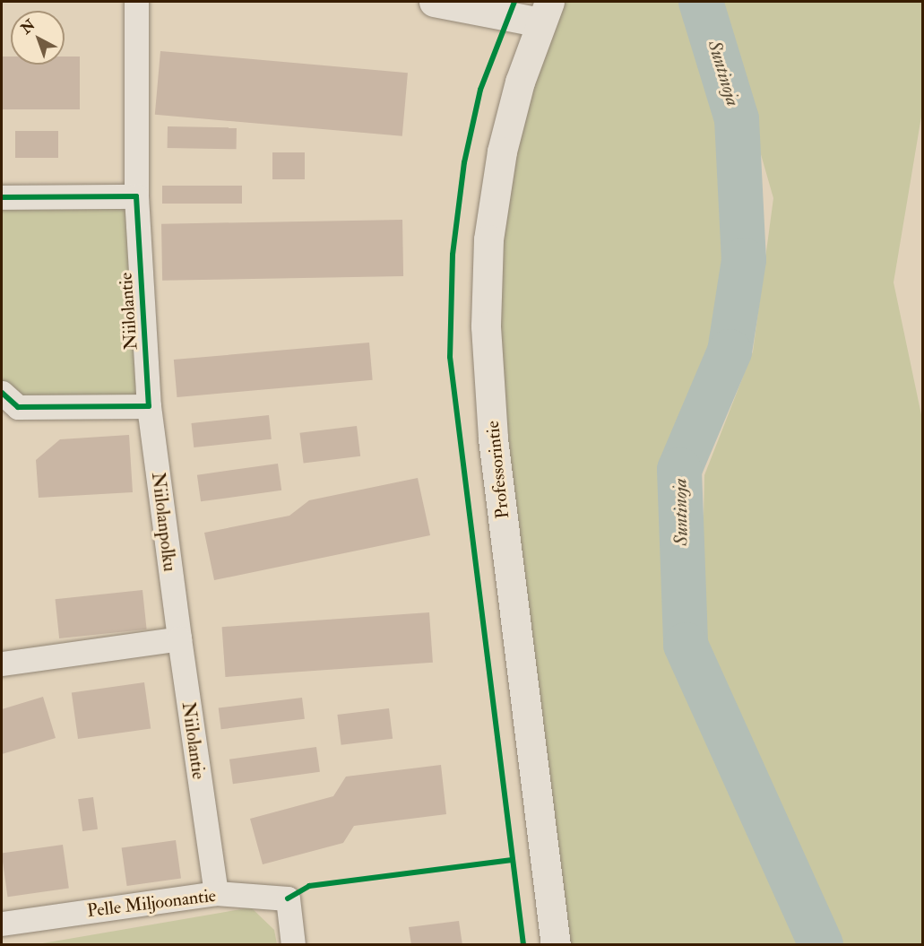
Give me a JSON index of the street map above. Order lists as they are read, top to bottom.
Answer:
{
  "streets": {
    "main road": ["Professorintie"],
    "street": ["Niilolantie", "Niilolanpolku", "Pelle Miljoonantie"]
  },
  "crossings": [
    ["Niilolantie", "Niilolanpolku"],
    ["Niilolantie", "Pelle Miljoonantie"]
  ],
  "water": ["Suntinoja"],
  "north": "top left"
}
